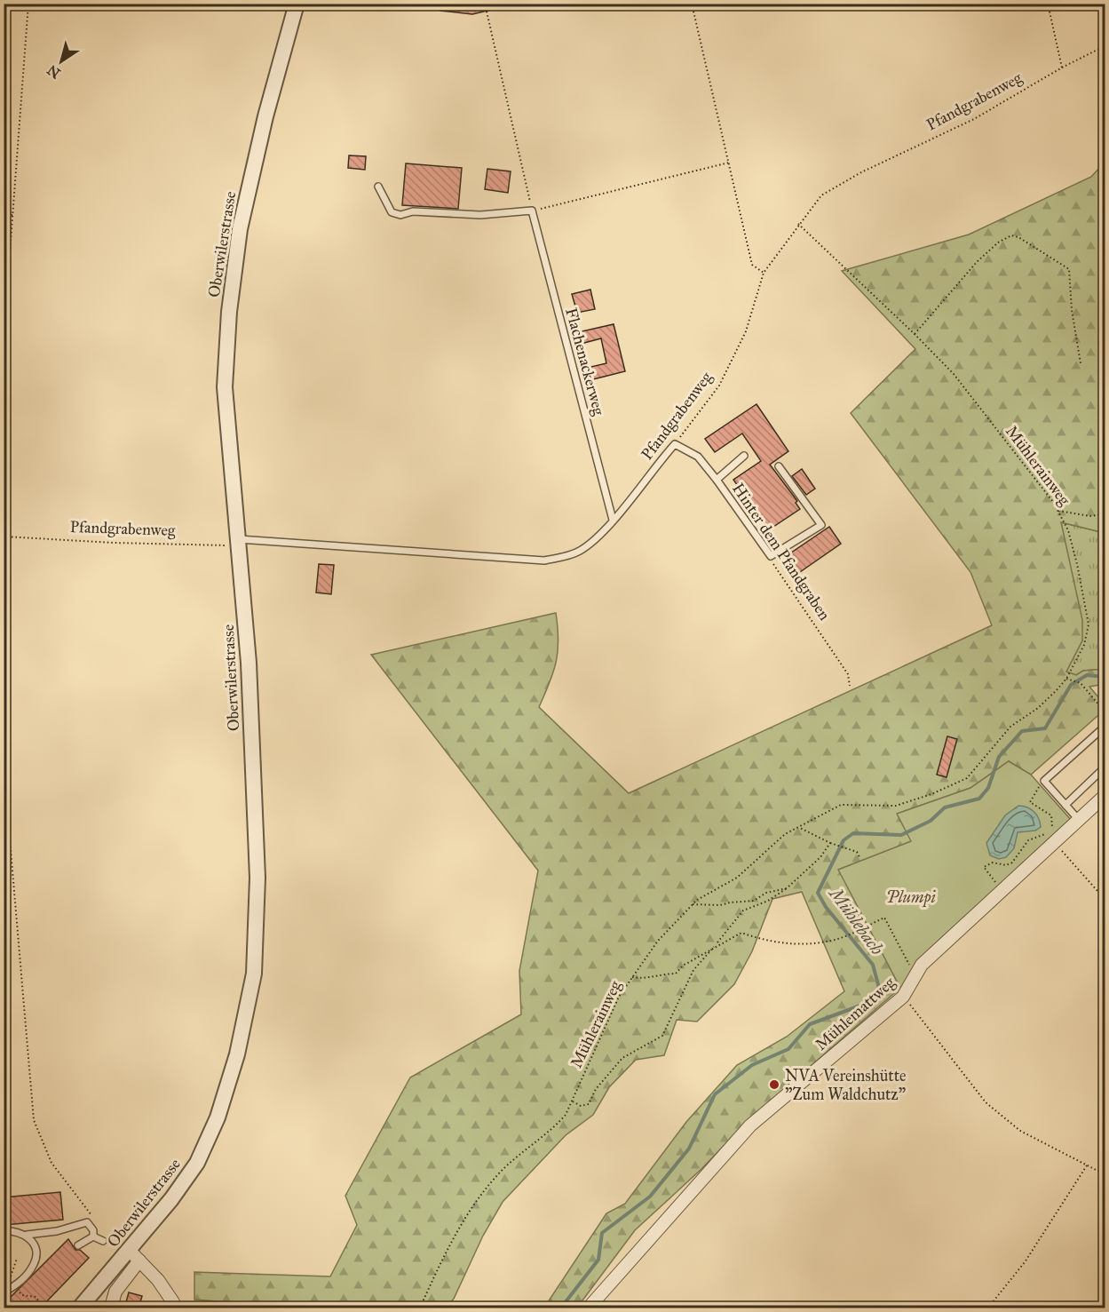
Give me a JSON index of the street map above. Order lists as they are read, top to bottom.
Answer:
{
  "streets": {
    "street": ["Oberwilerstrasse", "Mühlemattweg"],
    "lane": ["Pfandgrabenweg", "Flachenackerweg", "Hinter dem Pfandgraben"],
    "path": ["Mühlerainweg"]
  },
  "crossings": [
    ["Pfandgrabenweg", "Oberwilerstrasse"],
    ["Pfandgrabenweg", "Flachenackerweg"],
    ["Pfandgrabenweg", "Mühlerainweg"],
    ["Pfandgrabenweg", "Hinter dem Pfandgraben"]
  ],
  "water": ["Mühlebach"],
  "parks": ["Plumpi"],
  "places": ["NVA Vereinshütte \"Zum Waldchutz\""],
  "north": "bottom left"
}
